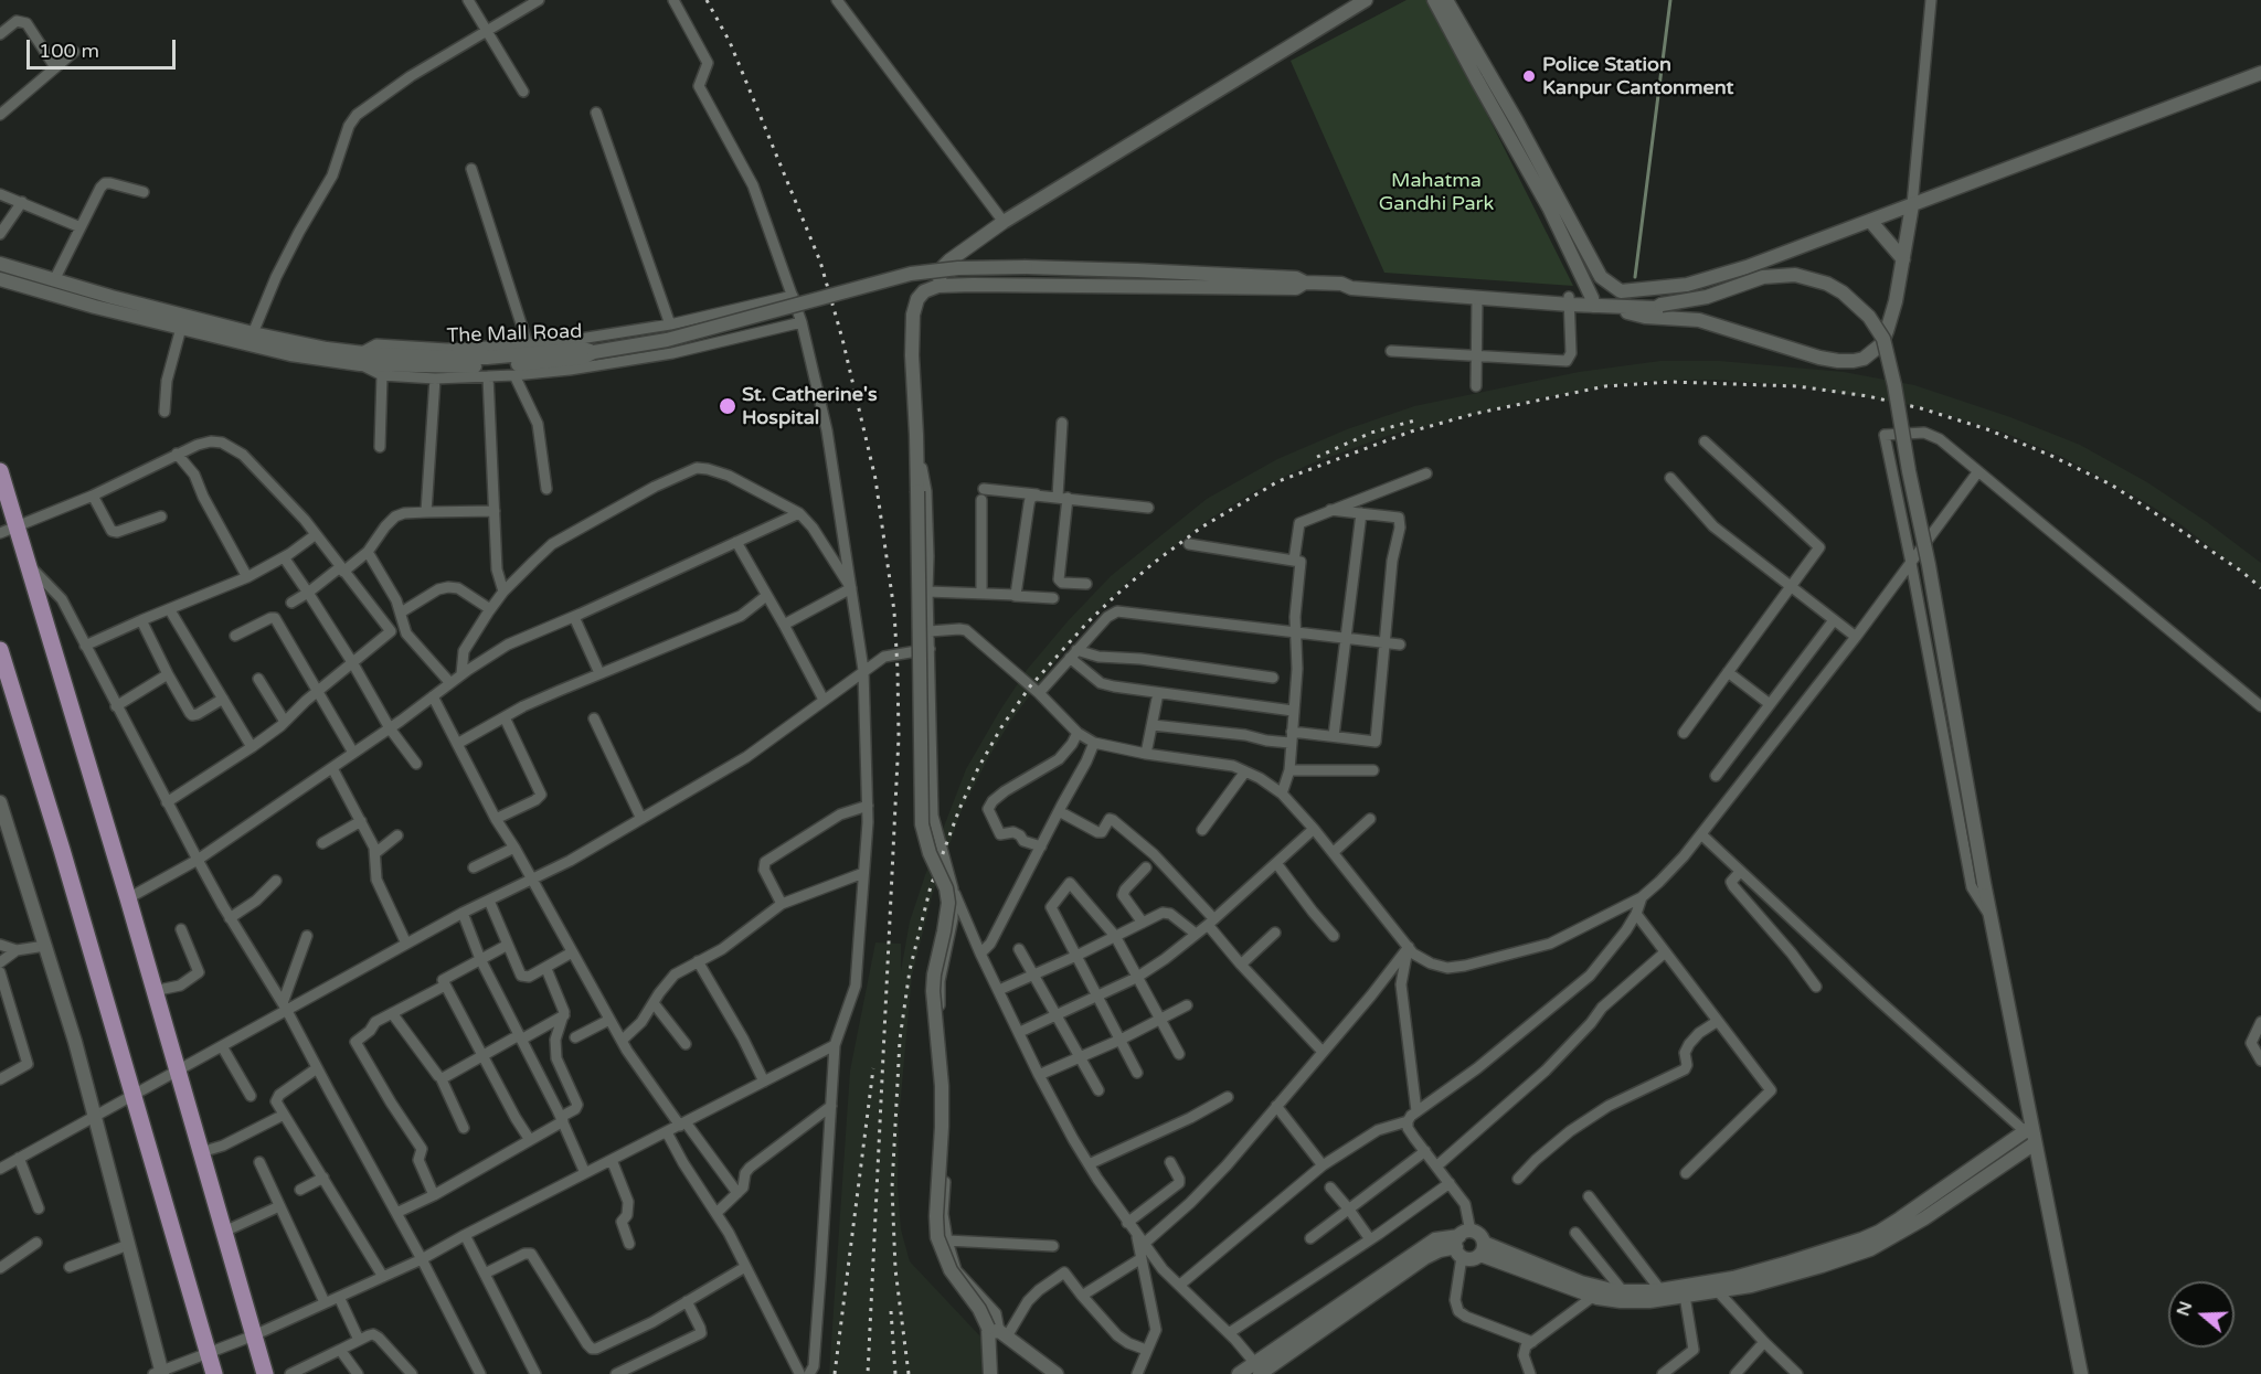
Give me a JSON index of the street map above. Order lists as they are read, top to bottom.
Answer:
{
  "streets": {
    "street": ["The Mall Road"]
  },
  "parks": ["Mahatma Gandhi Park"],
  "places": ["Police Station Kanpur Cantonment", "St. Catherine's Hospital"],
  "scale_bar": "100 m",
  "north": "left"
}
